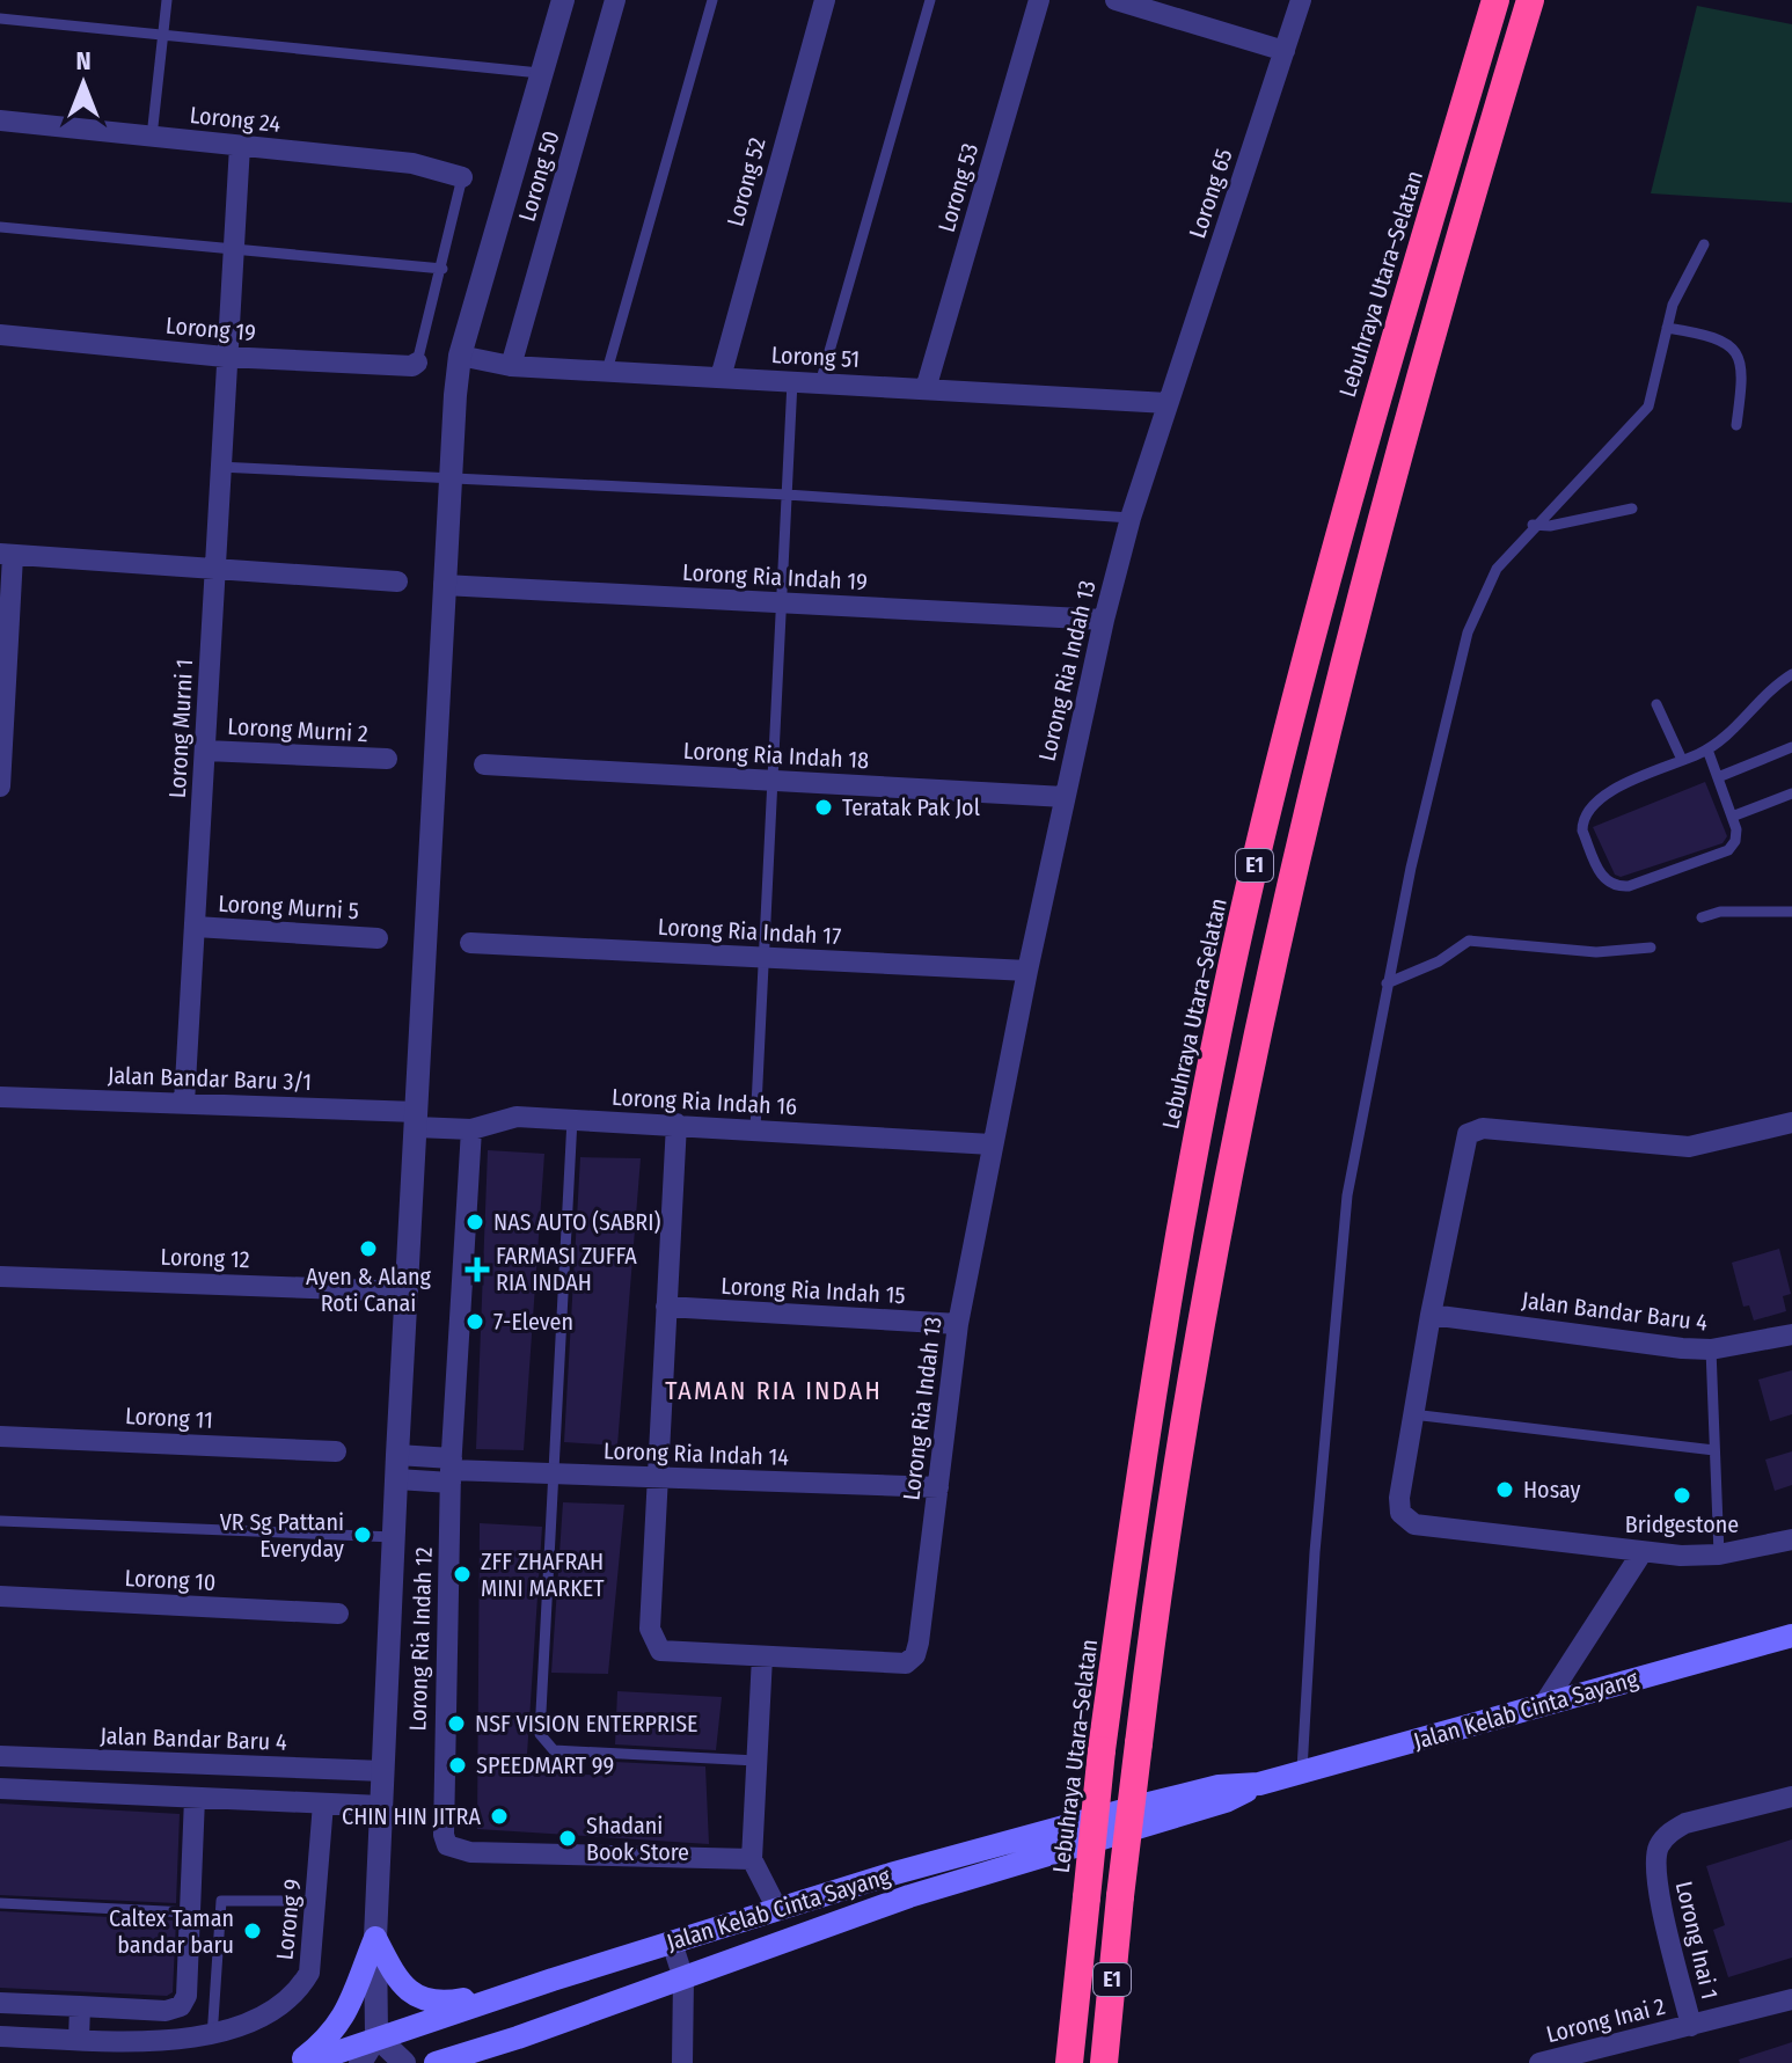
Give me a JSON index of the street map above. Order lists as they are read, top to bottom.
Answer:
{
  "streets": {
    "highway": ["Lebuhraya Utara–Selatan", "E1"],
    "main road": ["Jalan Kelab Cinta Sayang"],
    "street": [
      "Lorong 24",
      "Lorong 50",
      "Lorong 52",
      "Lorong 53",
      "Lorong 65",
      "Lorong 19",
      "Lorong 51",
      "Lorong Ria Indah 19",
      "Lorong Ria Indah 13",
      "Lorong Murni 1",
      "Lorong Murni 2",
      "Lorong Ria Indah 18",
      "Lorong Murni 5",
      "Lorong Ria Indah 17",
      "Jalan Bandar Baru 3/1",
      "Lorong Ria Indah 16",
      "Lorong 12",
      "Lorong Ria Indah 15",
      "Jalan Bandar Baru 4",
      "Lorong 11",
      "Lorong Ria Indah 14",
      "Lorong 10",
      "Lorong Ria Indah 12",
      "Lorong 9",
      "Lorong Inai 1",
      "Lorong Inai 2"
    ]
  },
  "crossings": [
    ["Lorong 24", "Lorong Murni 1"],
    ["Lorong 50", "Lorong 51"],
    ["Lorong 52", "Lorong 51"],
    ["Lorong 53", "Lorong 51"],
    ["Lorong 65", "Lorong 51"],
    ["Lorong 65", "Lorong Ria Indah 13"],
    ["Lorong 19", "Lorong Murni 1"],
    ["Lorong 51", "Lorong Ria Indah 13"],
    ["Lorong Ria Indah 19", "Lorong Ria Indah 13"],
    ["Lorong Ria Indah 13", "Lorong Ria Indah 18"],
    ["Lorong Ria Indah 13", "Lorong Ria Indah 17"],
    ["Lorong Ria Indah 13", "Lorong Ria Indah 16"],
    ["Lorong Ria Indah 13", "Lorong Ria Indah 15"],
    ["Lorong Ria Indah 13", "Lorong Ria Indah 14"],
    ["Lorong Murni 1", "Lorong Murni 2"],
    ["Lorong Murni 1", "Lorong Murni 5"],
    ["Lorong Murni 1", "Jalan Bandar Baru 3/1"],
    ["Jalan Bandar Baru 3/1", "Lorong Ria Indah 16"],
    ["Lorong Ria Indah 16", "Lorong Ria Indah 12"],
    ["Lorong Ria Indah 14", "Lorong Ria Indah 12"],
    ["Lorong Inai 1", "Lorong Inai 2"]
  ],
  "districts": ["TAMAN RIA INDAH"],
  "places": {
    "other": [
      "Teratak Pak Jol",
      "NAS AUTO (SABRI)",
      "Ayen & Alang Roti Canai",
      "7-Eleven",
      "Hosay",
      "Bridgestone",
      "VR Sg Pattani Everyday",
      "ZFF ZHAFRAH MINI MARKET",
      "NSF VISION ENTERPRISE",
      "SPEEDMART 99",
      "CHIN HIN JITRA",
      "Shadani Book Store",
      "Caltex Taman bandar baru"
    ],
    "health": ["FARMASI ZUFFA RIA INDAH"]
  },
  "north": "top"
}
